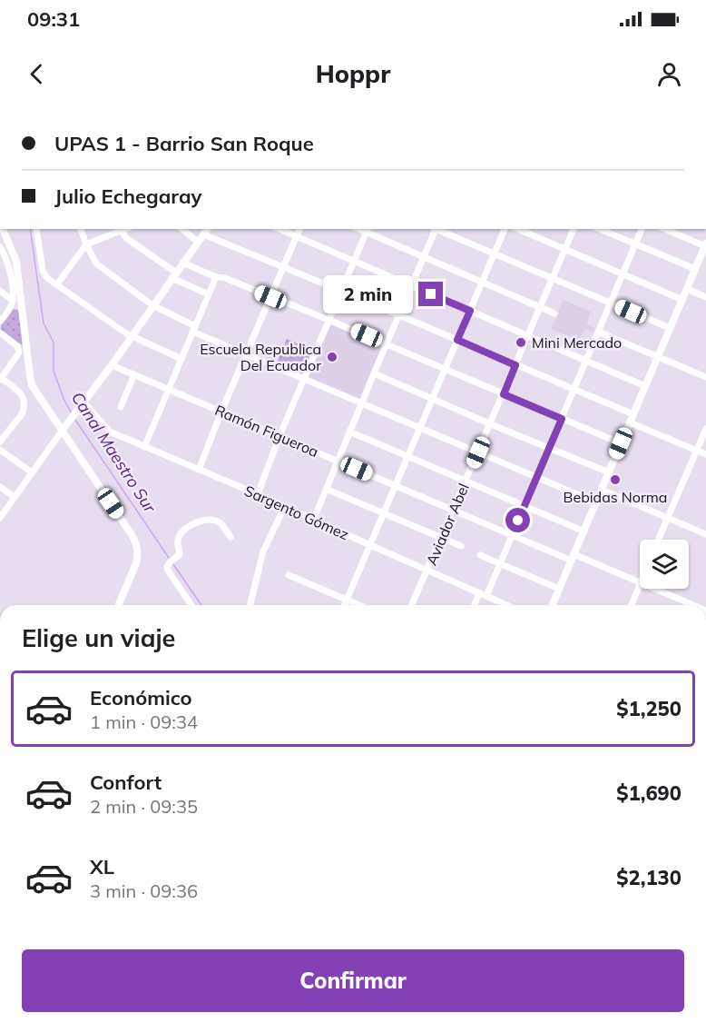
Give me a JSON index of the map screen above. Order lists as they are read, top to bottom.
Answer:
{
  "streets": {
    "street": ["Ramón Figueroa", "Sargento Gómez", "Aviador Abel"]
  },
  "crossings": [
    ["Ramón Figueroa", "Aviador Abel"],
    ["Sargento Gómez", "Aviador Abel"]
  ],
  "water": ["Canal Maestro Sur"],
  "places": ["Mini Mercado", "Escuela Republica Del Ecuador", "Bebidas Norma"],
  "page": {
    "status": "09:31",
    "header": "Hoppr",
    "banner": ["UPAS 1 - Barrio San Roque", "Julio Echegaray"],
    "bubble": "2 min",
    "heading": "Elige un viaje",
    "list": [
      {
        "name": "Económico",
        "note": "1 min · 09:34",
        "value": "$1,250"
      },
      {
        "name": "Confort",
        "note": "2 min · 09:35",
        "value": "$1,690"
      },
      {
        "name": "XL",
        "note": "3 min · 09:36",
        "value": "$2,130"
      }
    ],
    "buttons": "Confirmar"
  }
}
